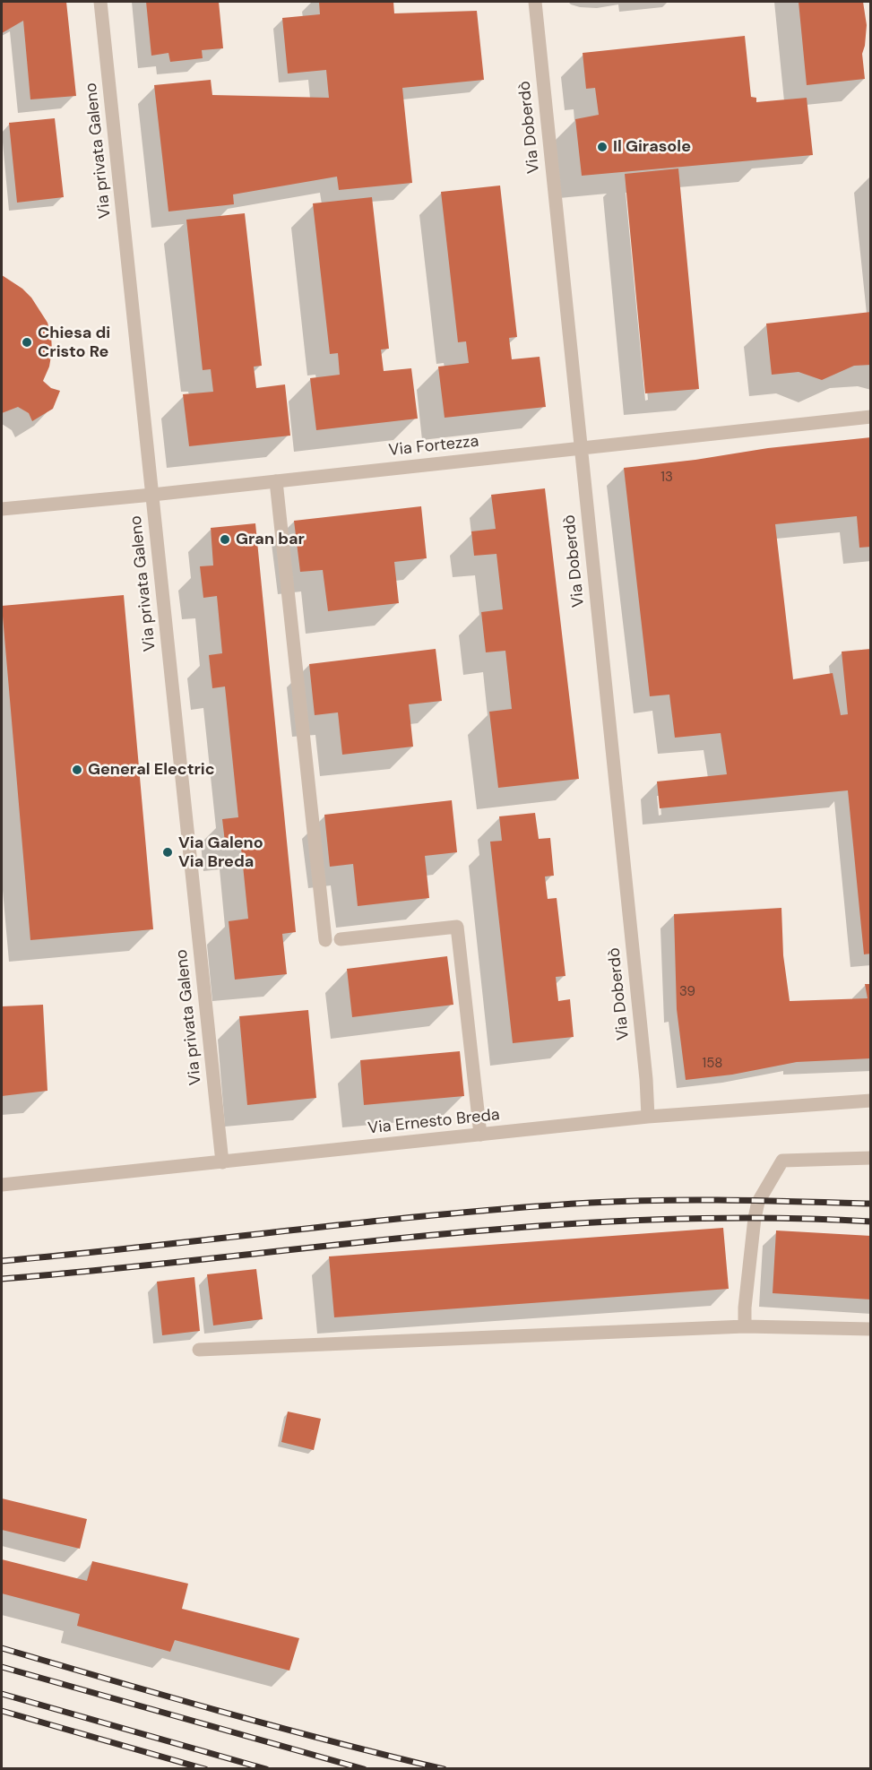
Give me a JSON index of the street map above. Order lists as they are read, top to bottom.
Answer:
{
  "streets": {
    "street": [
      "Via Doberdò",
      "Via privata Galeno",
      "Via Fortezza",
      "Via Ernesto Breda"
    ]
  },
  "crossings": [
    ["Via Doberdò", "Via Fortezza"],
    ["Via Doberdò", "Via Ernesto Breda"],
    ["Via privata Galeno", "Via Fortezza"],
    ["Via privata Galeno", "Via Ernesto Breda"]
  ],
  "places": [
    "Il Girasole",
    "Chiesa di Cristo Re",
    "Gran bar",
    "General Electric",
    "Via Galeno Via Breda"
  ],
  "house_numbers": ["13", "39", "158"]
}
